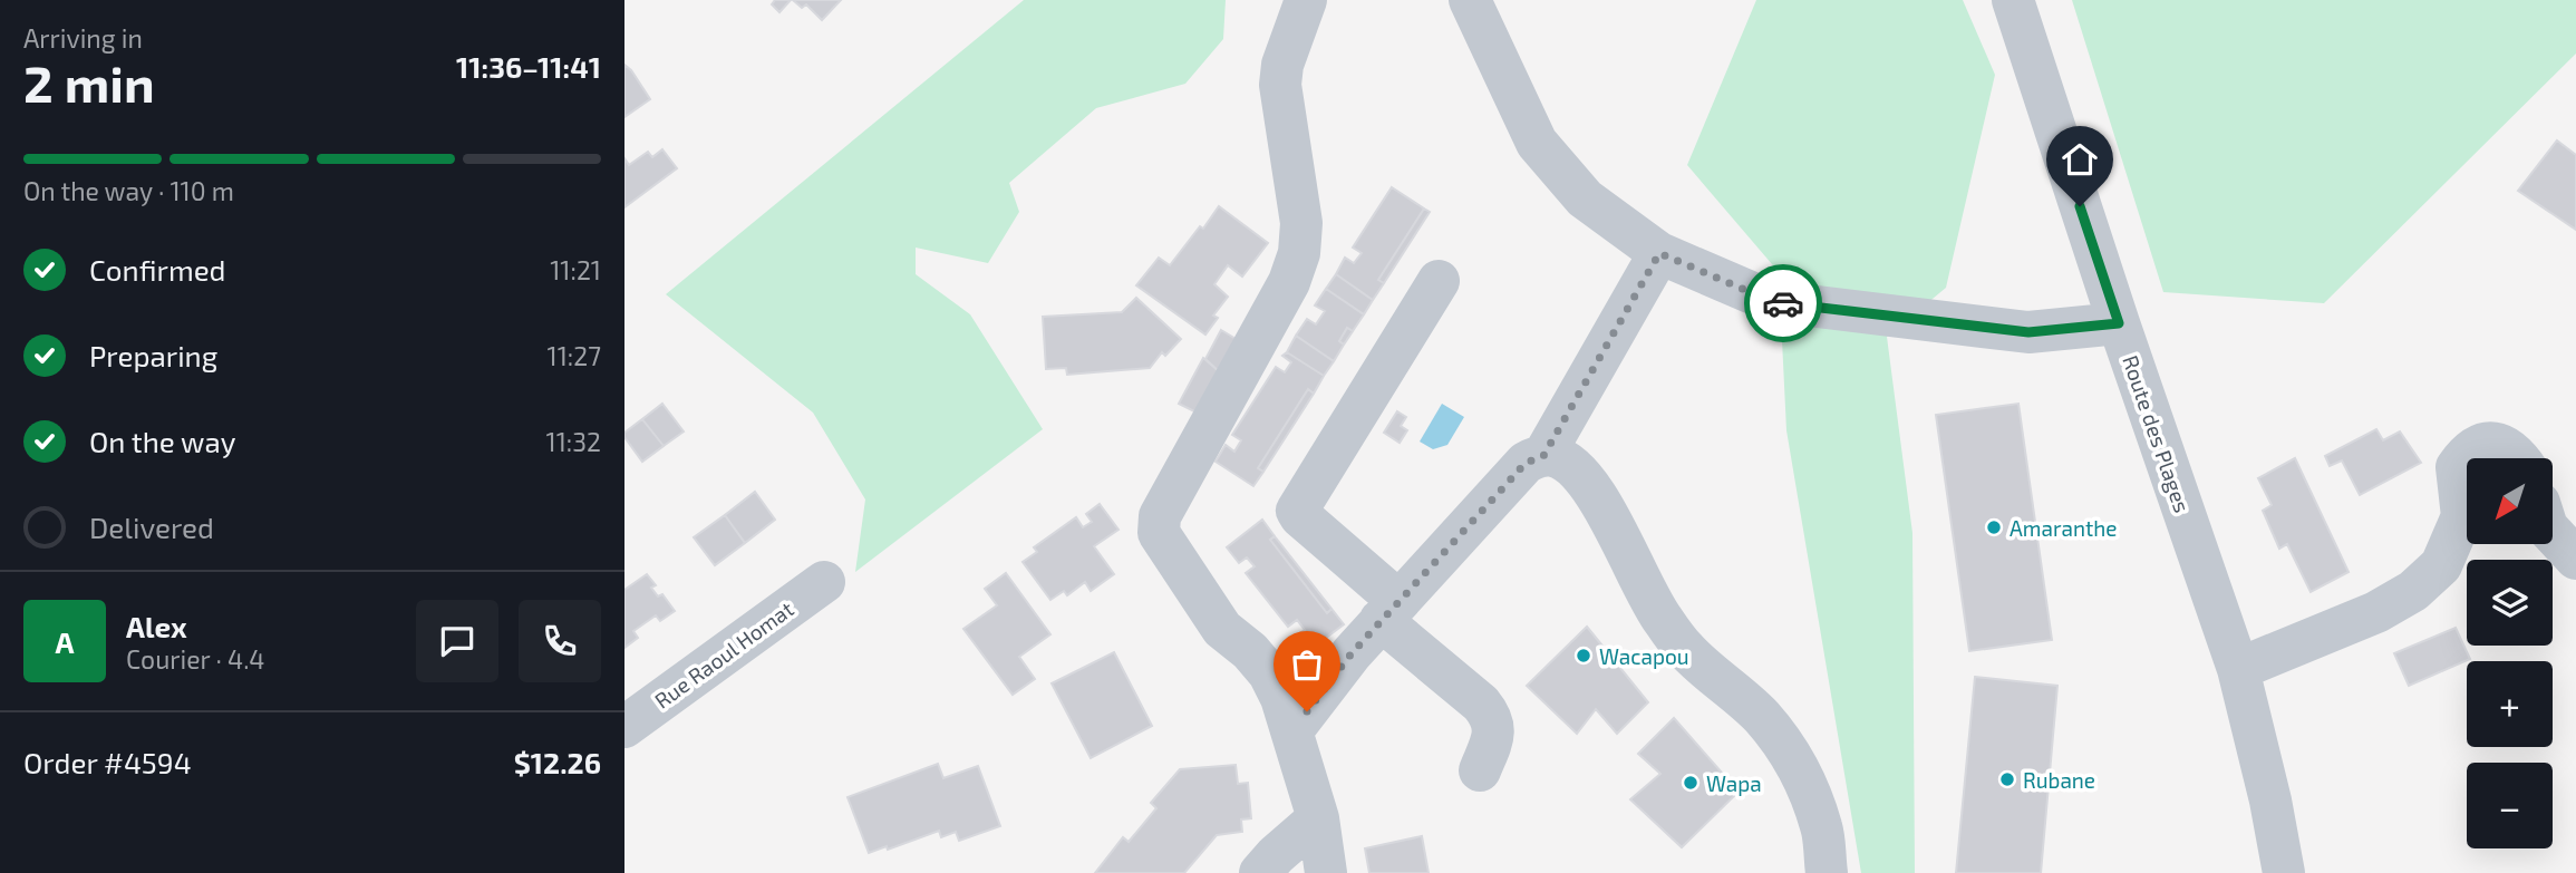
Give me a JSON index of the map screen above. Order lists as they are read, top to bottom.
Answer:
{
  "streets": {
    "street": ["Route des Plages", "Rue Raoul Homat"]
  },
  "places": [
    "Amaranthe",
    "Wacapou",
    "Rubane",
    "Wapa"
  ],
  "north": "bottom left",
  "page": {
    "heading": ["2 min", "Arriving in", "11:36–11:41"],
    "panel": [
      "Alex",
      "Courier · 4.4",
      "Order #4594",
      "$12.26"
    ],
    "bar": "On the way · 110 m",
    "list": [
      ["Confirmed", "11:21"],
      ["Preparing", "11:27"],
      ["On the way", "11:32"],
      "Delivered"
    ],
    "map_buttons": ["+", "−"],
    "round": "A"
  }
}
